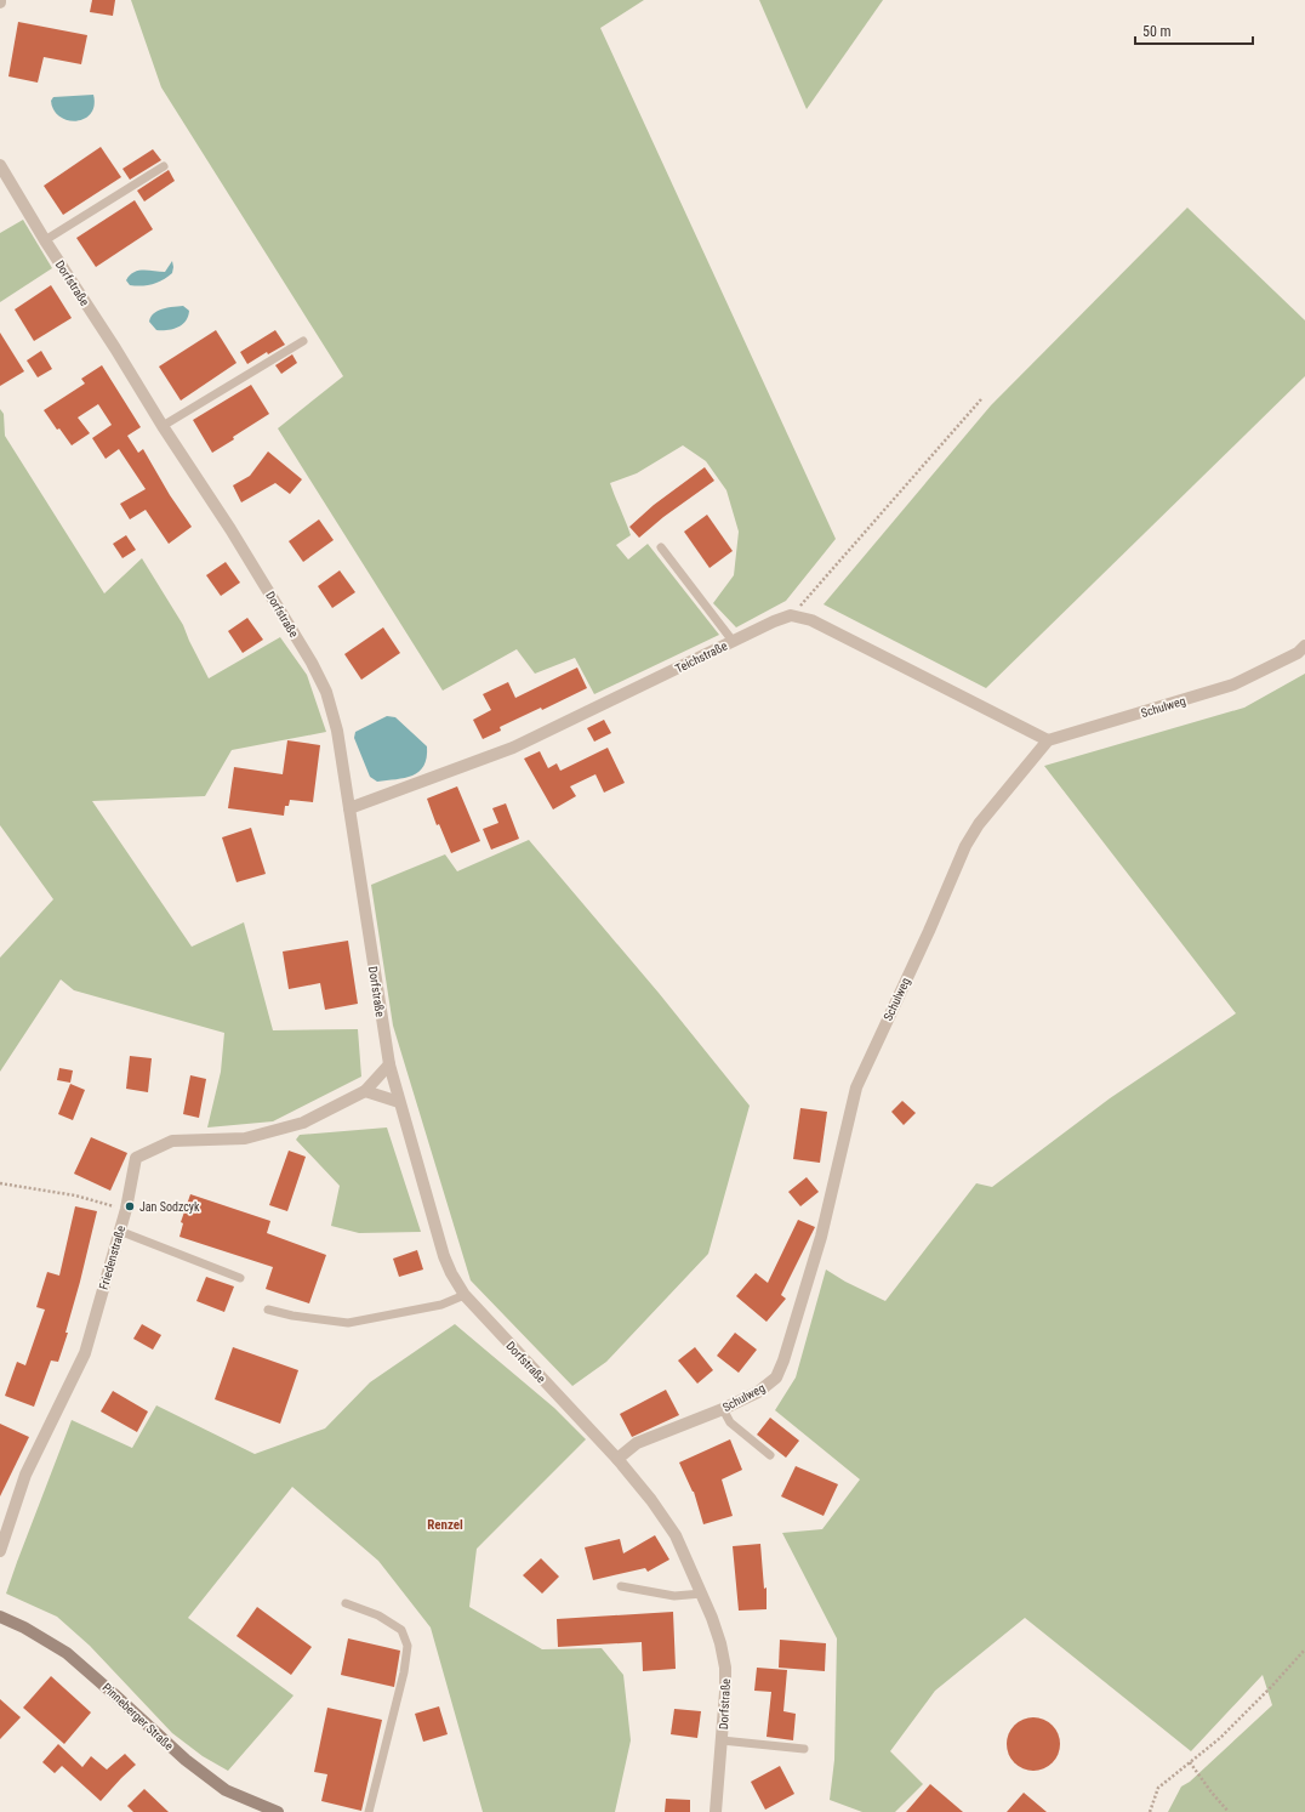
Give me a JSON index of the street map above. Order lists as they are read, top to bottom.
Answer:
{
  "streets": {
    "main road": ["Pinneberger Straße"],
    "street": [
      "Dorfstraße",
      "Teichstraße",
      "Schulweg",
      "Friedenstraße"
    ]
  },
  "crossings": [
    ["Dorfstraße", "Teichstraße"],
    ["Dorfstraße", "Schulweg"],
    ["Dorfstraße", "Friedenstraße"]
  ],
  "districts": ["Renzel"],
  "places": ["Jan Sodzcyk"],
  "scale_bar": "50 m"
}
